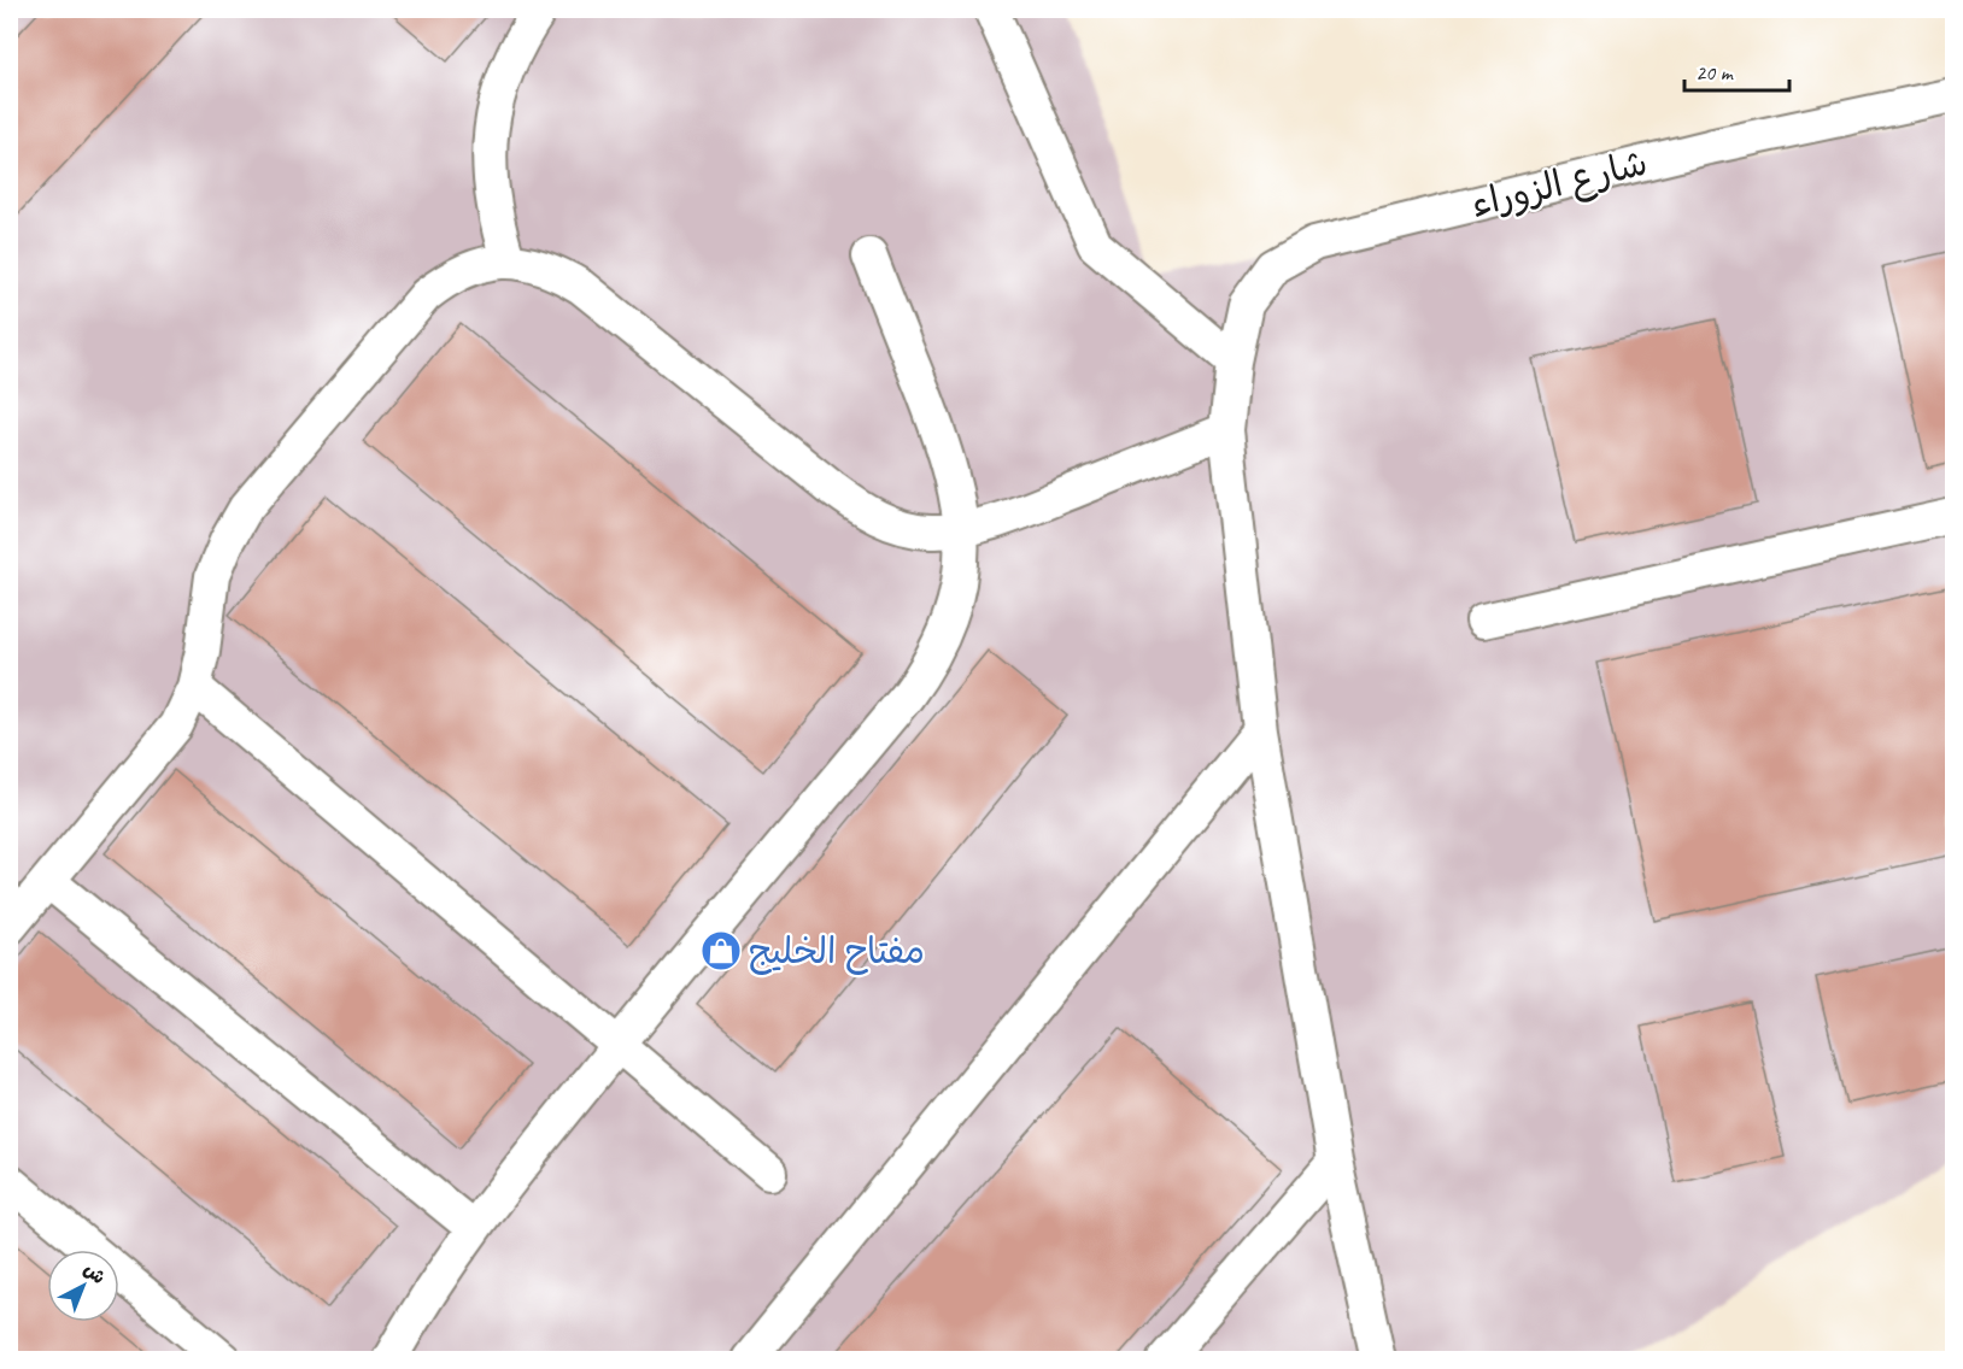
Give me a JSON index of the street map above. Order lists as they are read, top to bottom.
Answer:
{
  "streets": {
    "street": ["شارع الزوراء"]
  },
  "places": {
    "shop": ["مفتاح الخليج"]
  },
  "scale_bar": "20 m",
  "north": "top right"
}
